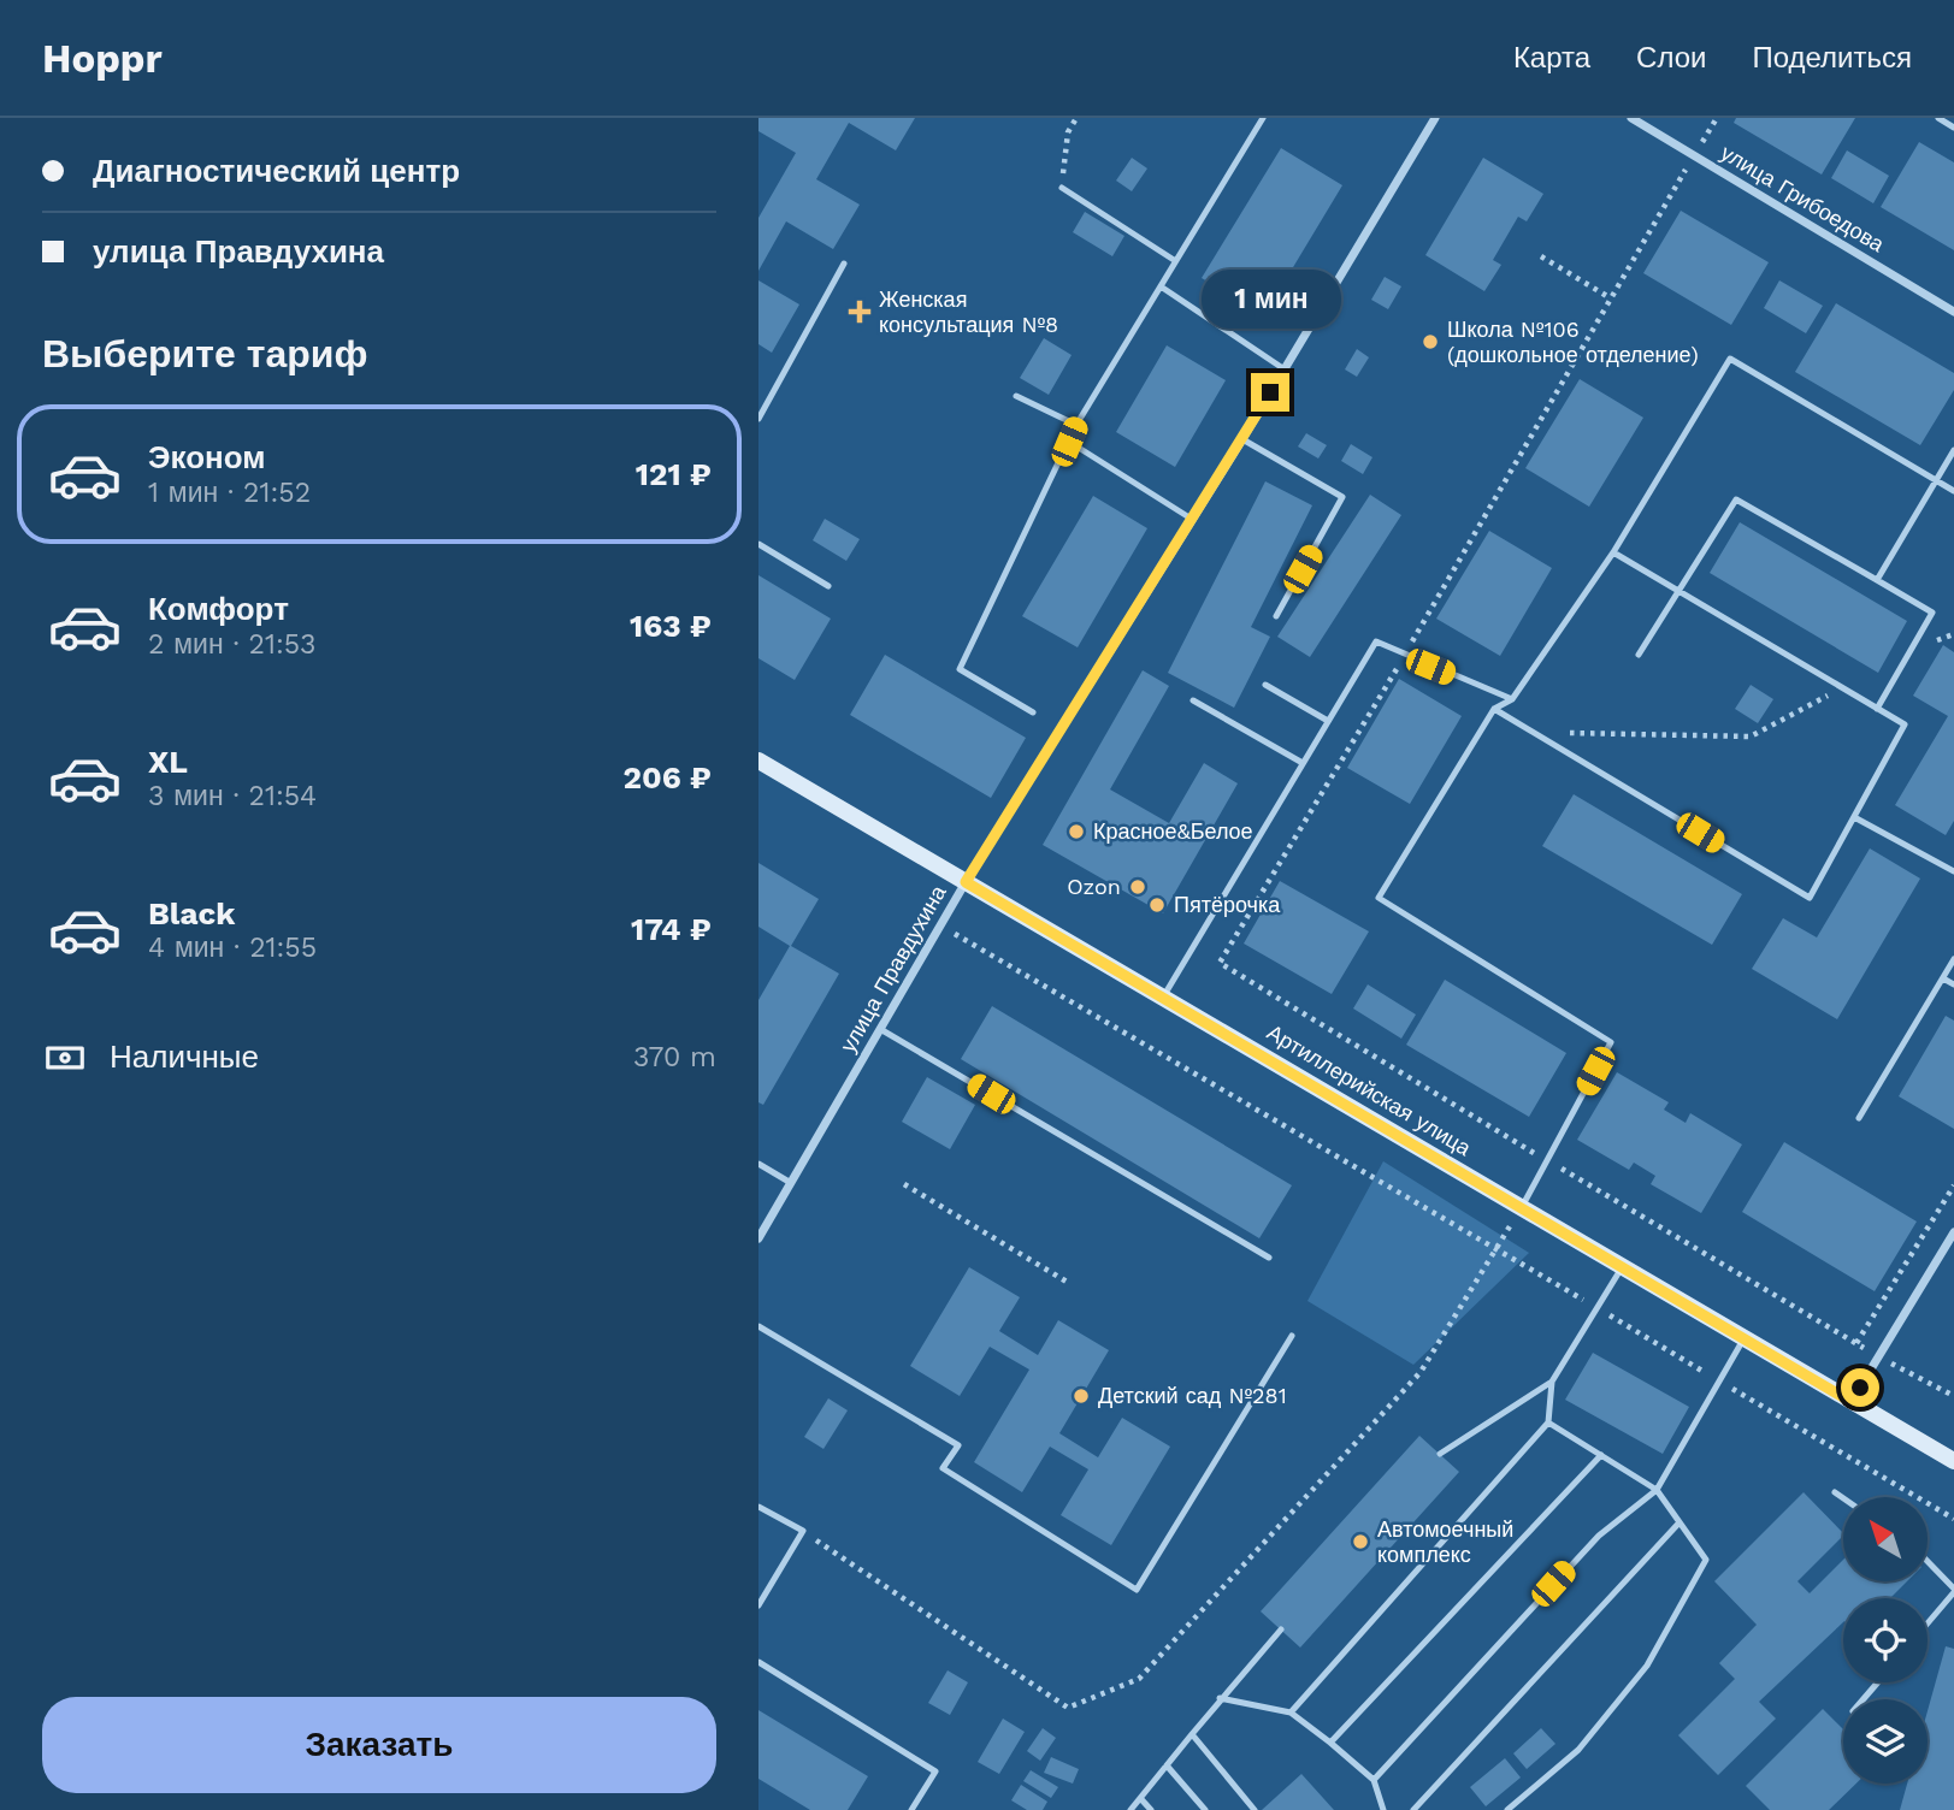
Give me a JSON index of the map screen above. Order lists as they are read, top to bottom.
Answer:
{
  "streets": {
    "street": ["улица Грибоедова", "улица Правдухина", "Артиллерийская улица"]
  },
  "crossings": [
    ["улица Правдухина", "Артиллерийская улица"]
  ],
  "places": {
    "health": ["Женская консультация №8"],
    "other": [
      "Школа №106 (дошкольное отделение)",
      "Красное&Белое",
      "Ozon",
      "Пятёрочка",
      "Детский сад №281",
      "Автомоечный комплекс"
    ]
  },
  "north": "top left",
  "page": {
    "header": "Hoppr",
    "nav": ["Карта", "Слои", "Поделиться"],
    "banner": ["Диагностический центр", "улица Правдухина"],
    "bubble": "1 мин",
    "heading": "Выберите тариф",
    "list": [
      {
        "name": "Эконом",
        "note": "1 мин · 21:52",
        "value": "121 ₽"
      },
      {
        "name": "Комфорт",
        "note": "2 мин · 21:53",
        "value": "163 ₽"
      },
      {
        "name": "XL",
        "note": "3 мин · 21:54",
        "value": "206 ₽"
      },
      {
        "name": "Black",
        "note": "4 мин · 21:55",
        "value": "174 ₽"
      }
    ],
    "pay": ["Наличные", "370 m"],
    "buttons": "Заказать"
  }
}
